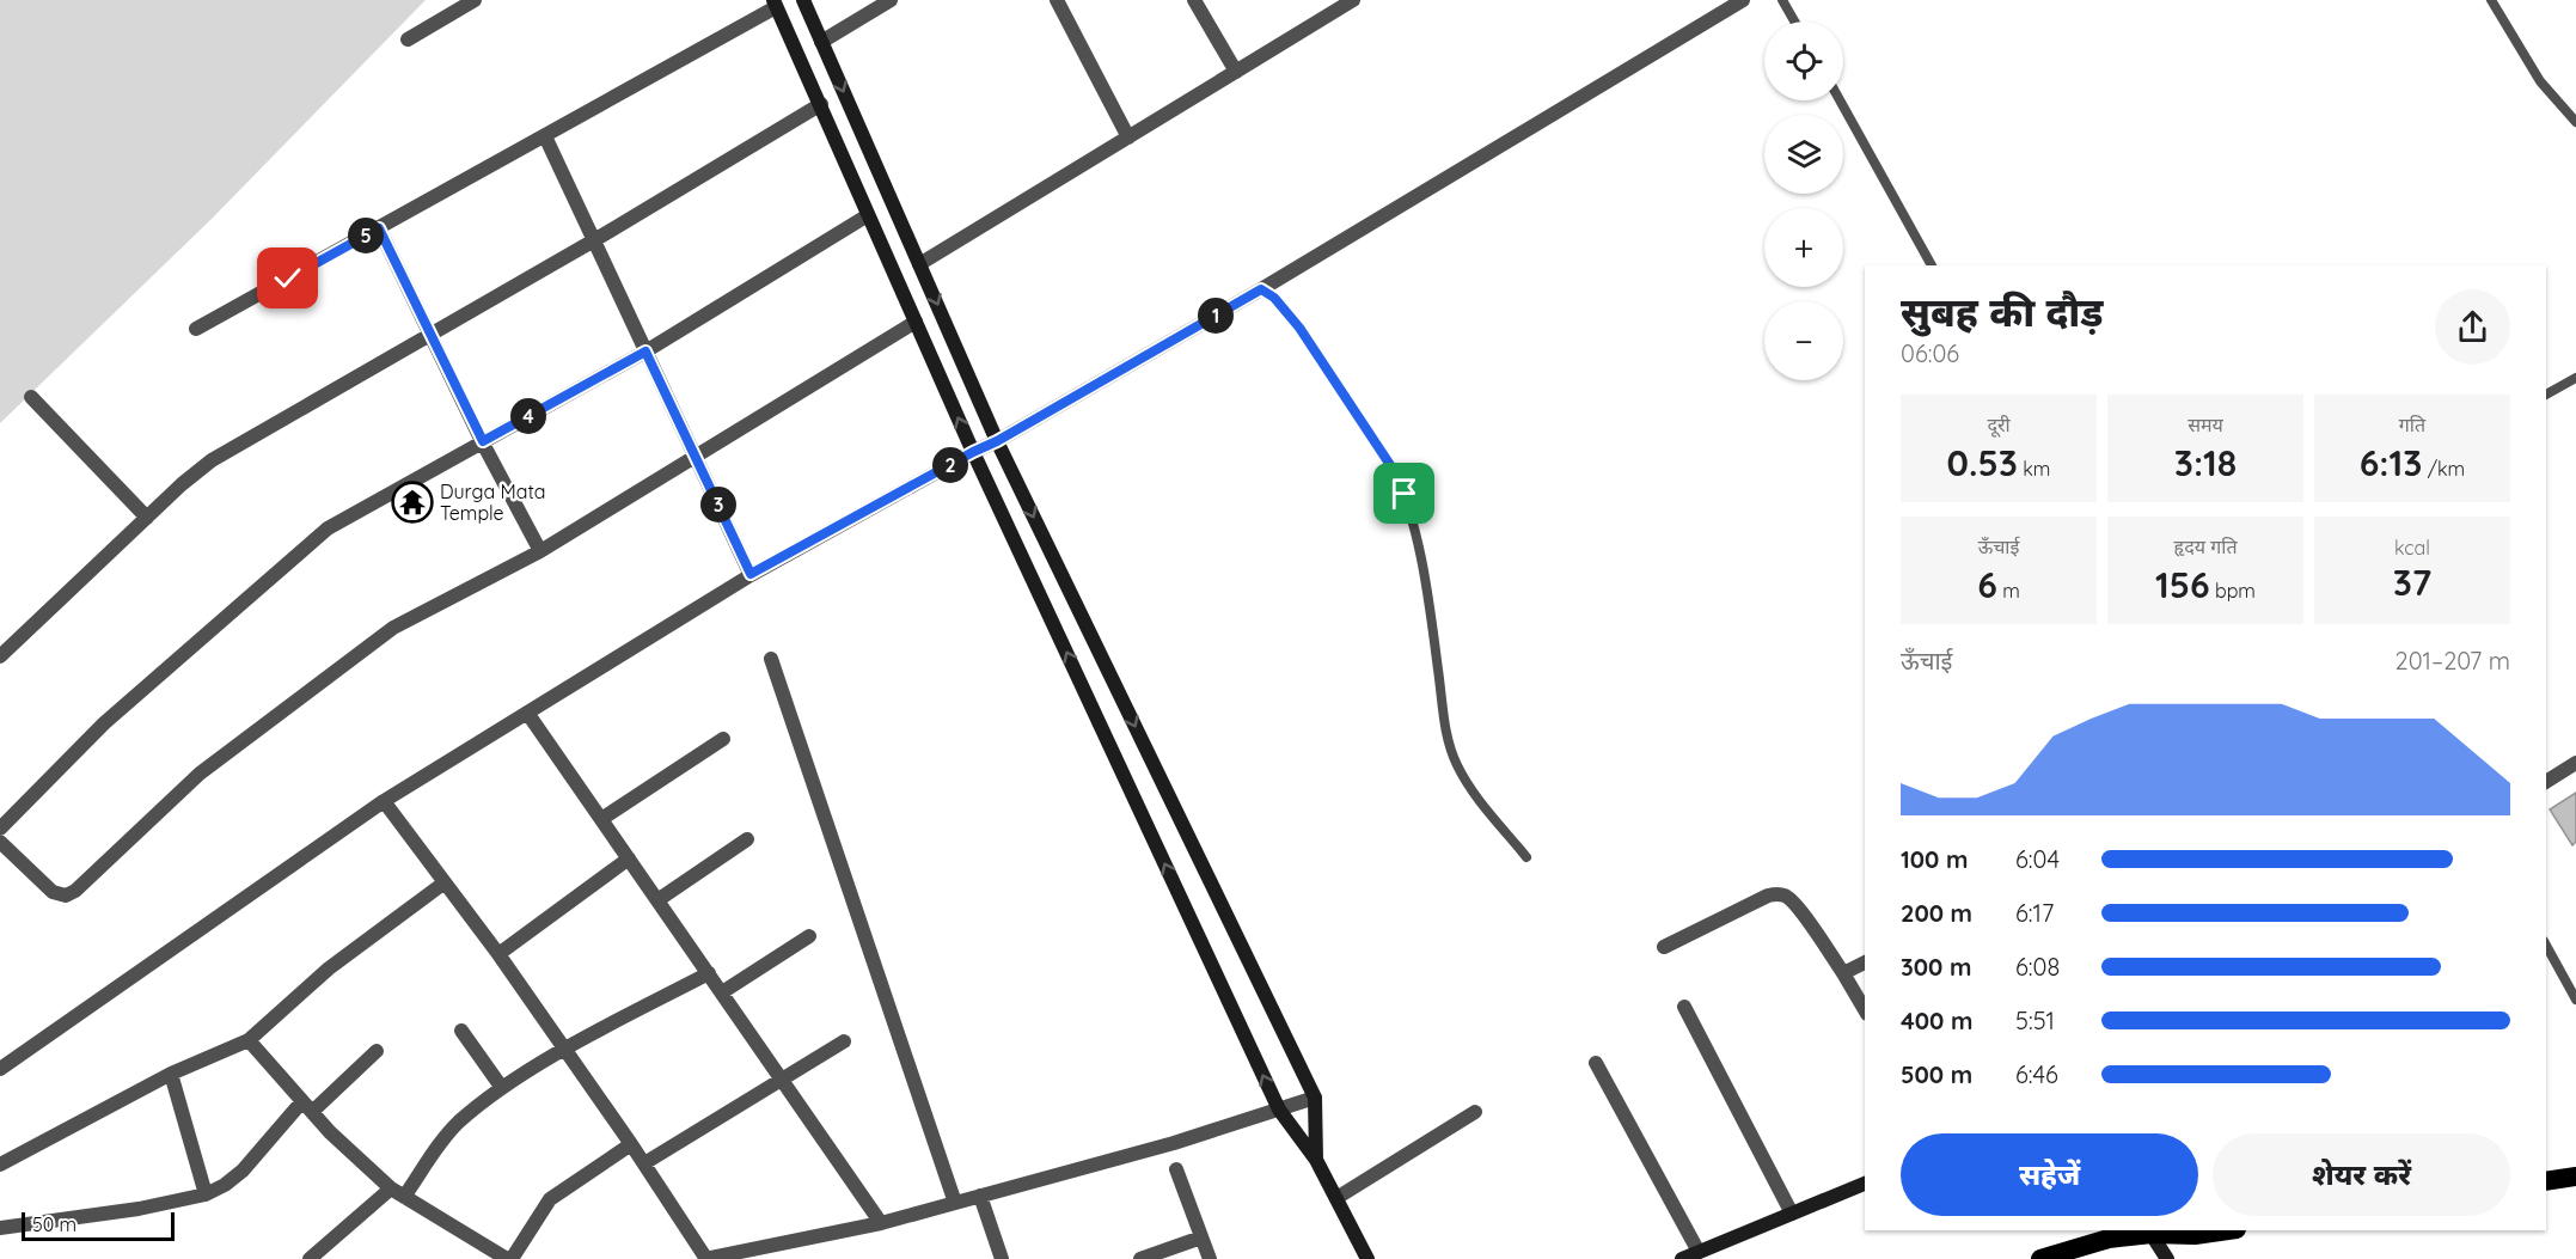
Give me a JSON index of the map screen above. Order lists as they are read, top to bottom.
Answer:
{
  "places": {
    "temple": ["Durga Mata Temple"]
  },
  "scale_bar": "50 m",
  "page": {
    "map_buttons": ["+", "−"],
    "pins": [
      "5",
      "1",
      "4",
      "2",
      "3"
    ],
    "heading": ["सुबह की दौड़", "06:06"],
    "stats": [
      ["दूरी", "0.53 km"],
      ["समय", "3:18"],
      ["गति", "6:13 /km"],
      ["ऊँचाई", "6 m"],
      ["हृदय गति", "156 bpm"],
      ["kcal", "37"]
    ],
    "chart": ["ऊँचाई", "201–207 m"],
    "list": [
      {
        "name": "100 m",
        "note": "6:04"
      },
      {
        "name": "200 m",
        "note": "6:17"
      },
      {
        "name": "300 m",
        "note": "6:08"
      },
      {
        "name": "400 m",
        "note": "5:51"
      },
      {
        "name": "500 m",
        "note": "6:46"
      }
    ],
    "buttons": ["सहेजें", "शेयर करें"],
    "scale": "50 m"
  }
}
